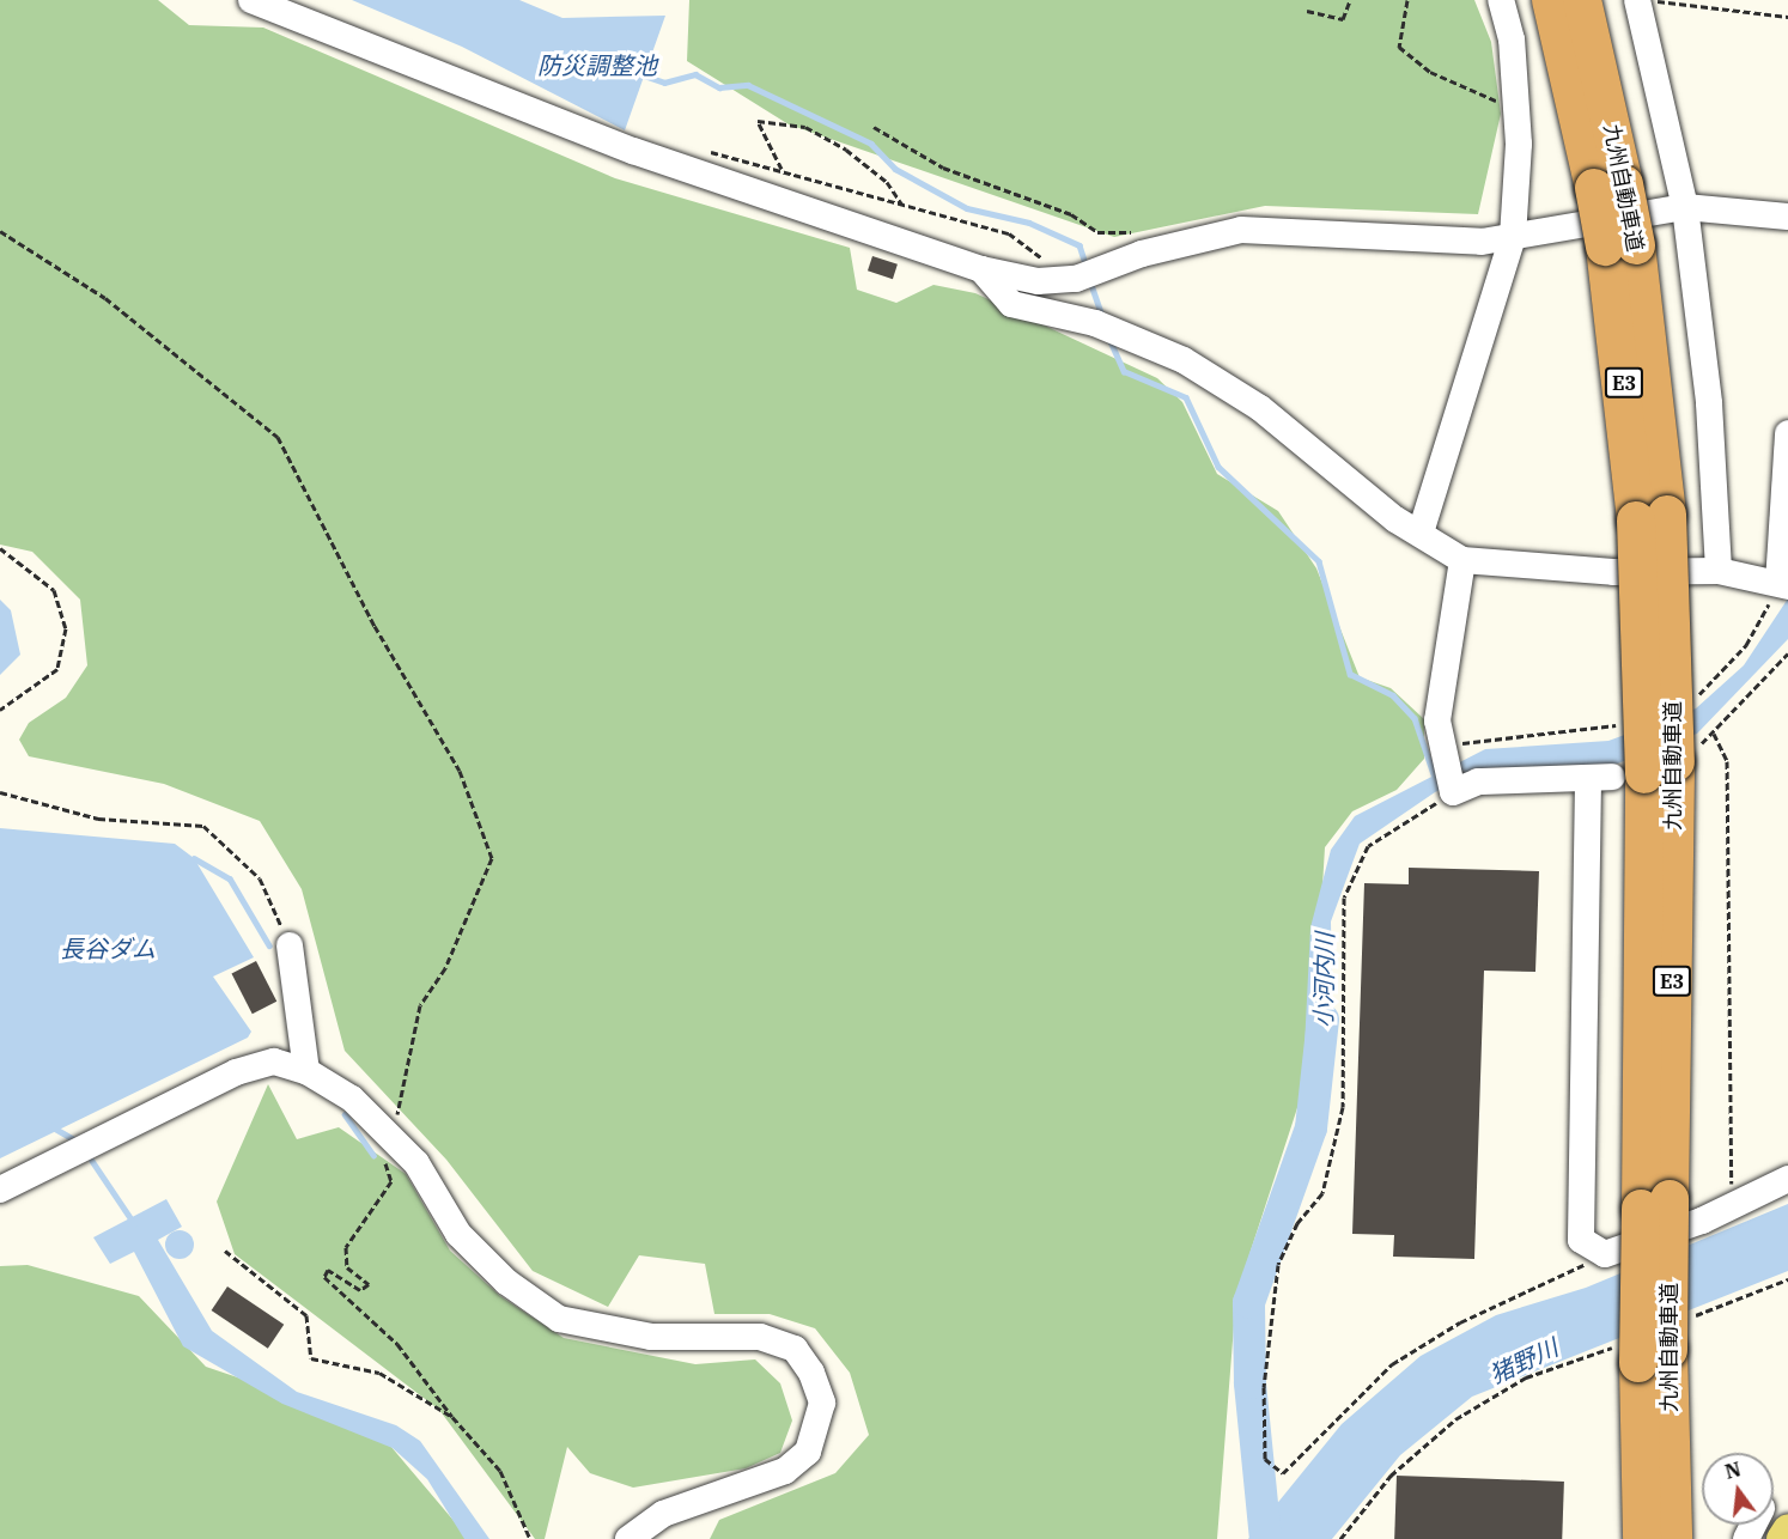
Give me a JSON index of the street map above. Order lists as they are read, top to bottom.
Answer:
{
  "streets": {
    "highway": ["九州自動車道", "E3"]
  },
  "water": [
    "防災調整池",
    "長谷ダム",
    "小河内川",
    "猪野川"
  ],
  "north": "top"
}
